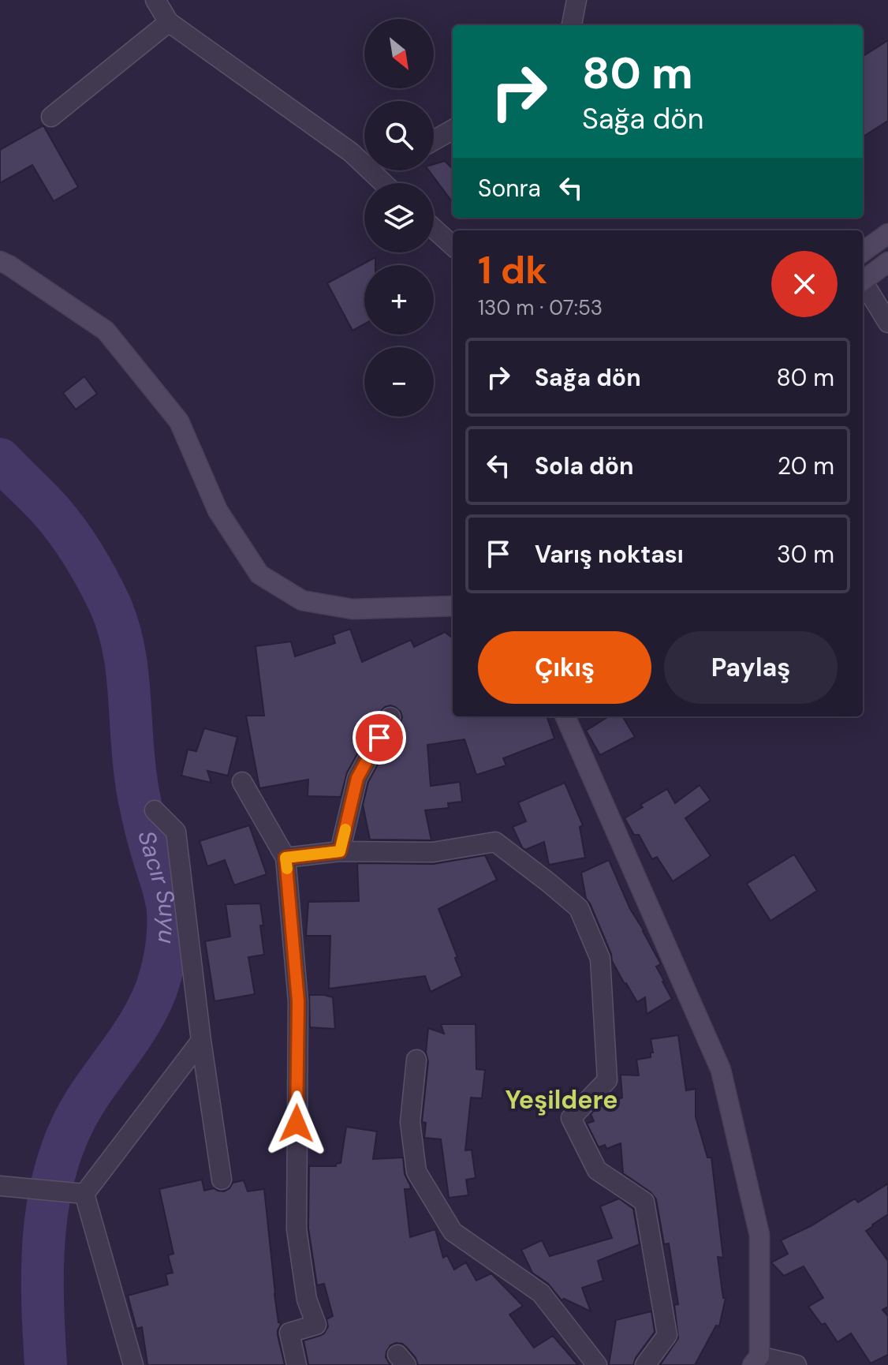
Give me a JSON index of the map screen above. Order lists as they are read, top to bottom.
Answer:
{
  "districts": ["Yeşildere"],
  "water": ["Sacır Suyu"],
  "north": "bottom right",
  "page": {
    "map_buttons": ["+", "−"],
    "turn": ["80 m", "Sağa dön"],
    "then": "Sonra",
    "heading": ["1 dk", "130 m · 07:53"],
    "list": [
      {
        "name": "Sağa dön",
        "value": "80 m"
      },
      {
        "name": "Sola dön",
        "value": "20 m"
      },
      {
        "name": "Varış noktası",
        "value": "30 m"
      }
    ],
    "buttons": ["Çıkış", "Paylaş"]
  }
}
